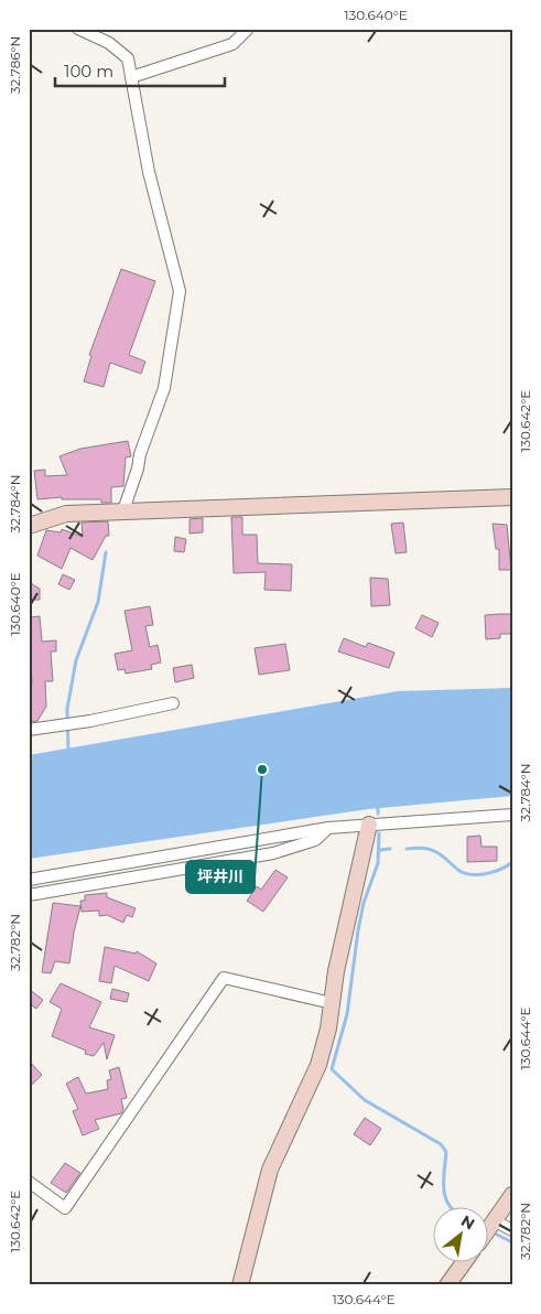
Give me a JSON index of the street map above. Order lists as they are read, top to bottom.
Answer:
{
  "places": ["坪井川"],
  "scale_bar": "100 m",
  "north": "top right",
  "coordinates": [
    "130.640°E",
    "32.786°N",
    "130.642°E",
    "32.784°N",
    "32.782°N",
    "130.644°E"
  ]
}
